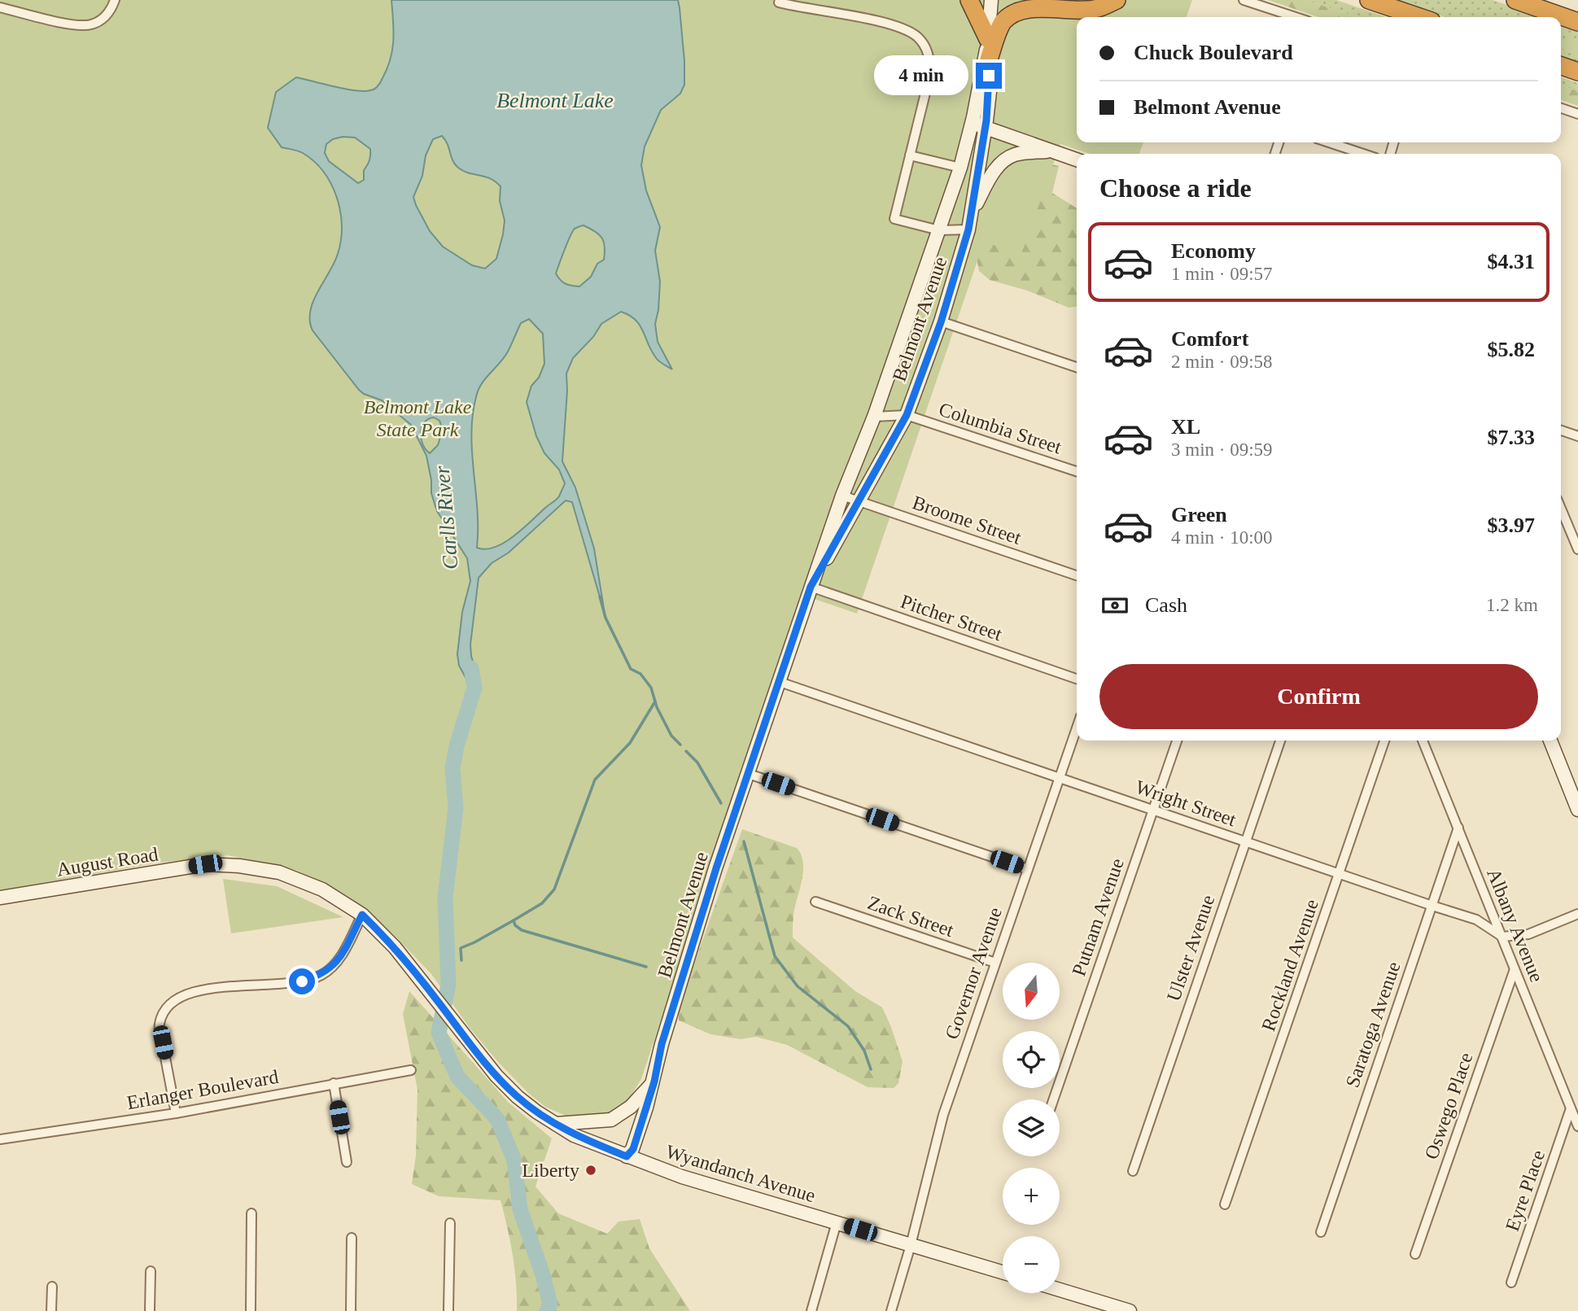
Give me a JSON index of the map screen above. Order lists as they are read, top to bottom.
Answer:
{
  "streets": {
    "street": [
      "Belmont Avenue",
      "Columbia Street",
      "Broome Street",
      "Pitcher Street",
      "Wright Street",
      "August Road",
      "Zack Street",
      "Putnam Avenue",
      "Albany Avenue",
      "Ulster Avenue",
      "Rockland Avenue",
      "Governor Avenue",
      "Saratoga Avenue",
      "Erlanger Boulevard",
      "Oswego Place",
      "Wyandanch Avenue",
      "Eyre Place"
    ]
  },
  "crossings": [
    ["Belmont Avenue", "Columbia Street"],
    ["Belmont Avenue", "Broome Street"],
    ["Belmont Avenue", "Pitcher Street"],
    ["Belmont Avenue", "Wright Street"],
    ["Belmont Avenue", "Wyandanch Avenue"],
    ["Wright Street", "Putnam Avenue"],
    ["Wright Street", "Albany Avenue"],
    ["Wright Street", "Ulster Avenue"],
    ["Wright Street", "Rockland Avenue"],
    ["Wright Street", "Governor Avenue"],
    ["Wright Street", "Saratoga Avenue"],
    ["August Road", "Wyandanch Avenue"],
    ["Zack Street", "Governor Avenue"],
    ["Albany Avenue", "Saratoga Avenue"],
    ["Albany Avenue", "Oswego Place"],
    ["Albany Avenue", "Eyre Place"],
    ["Governor Avenue", "Wyandanch Avenue"]
  ],
  "water": ["Belmont Lake", "Carlls River"],
  "parks": ["Belmont Lake State Park"],
  "places": ["Liberty"],
  "north": "bottom",
  "page": {
    "banner": ["Chuck Boulevard", "Belmont Avenue"],
    "bubble": "4 min",
    "heading": "Choose a ride",
    "list": [
      {
        "name": "Economy",
        "note": "1 min · 09:57",
        "value": "$4.31"
      },
      {
        "name": "Comfort",
        "note": "2 min · 09:58",
        "value": "$5.82"
      },
      {
        "name": "XL",
        "note": "3 min · 09:59",
        "value": "$7.33"
      },
      {
        "name": "Green",
        "note": "4 min · 10:00",
        "value": "$3.97"
      }
    ],
    "pay": ["Cash", "1.2 km"],
    "buttons": "Confirm",
    "map_buttons": ["+", "−"]
  }
}
